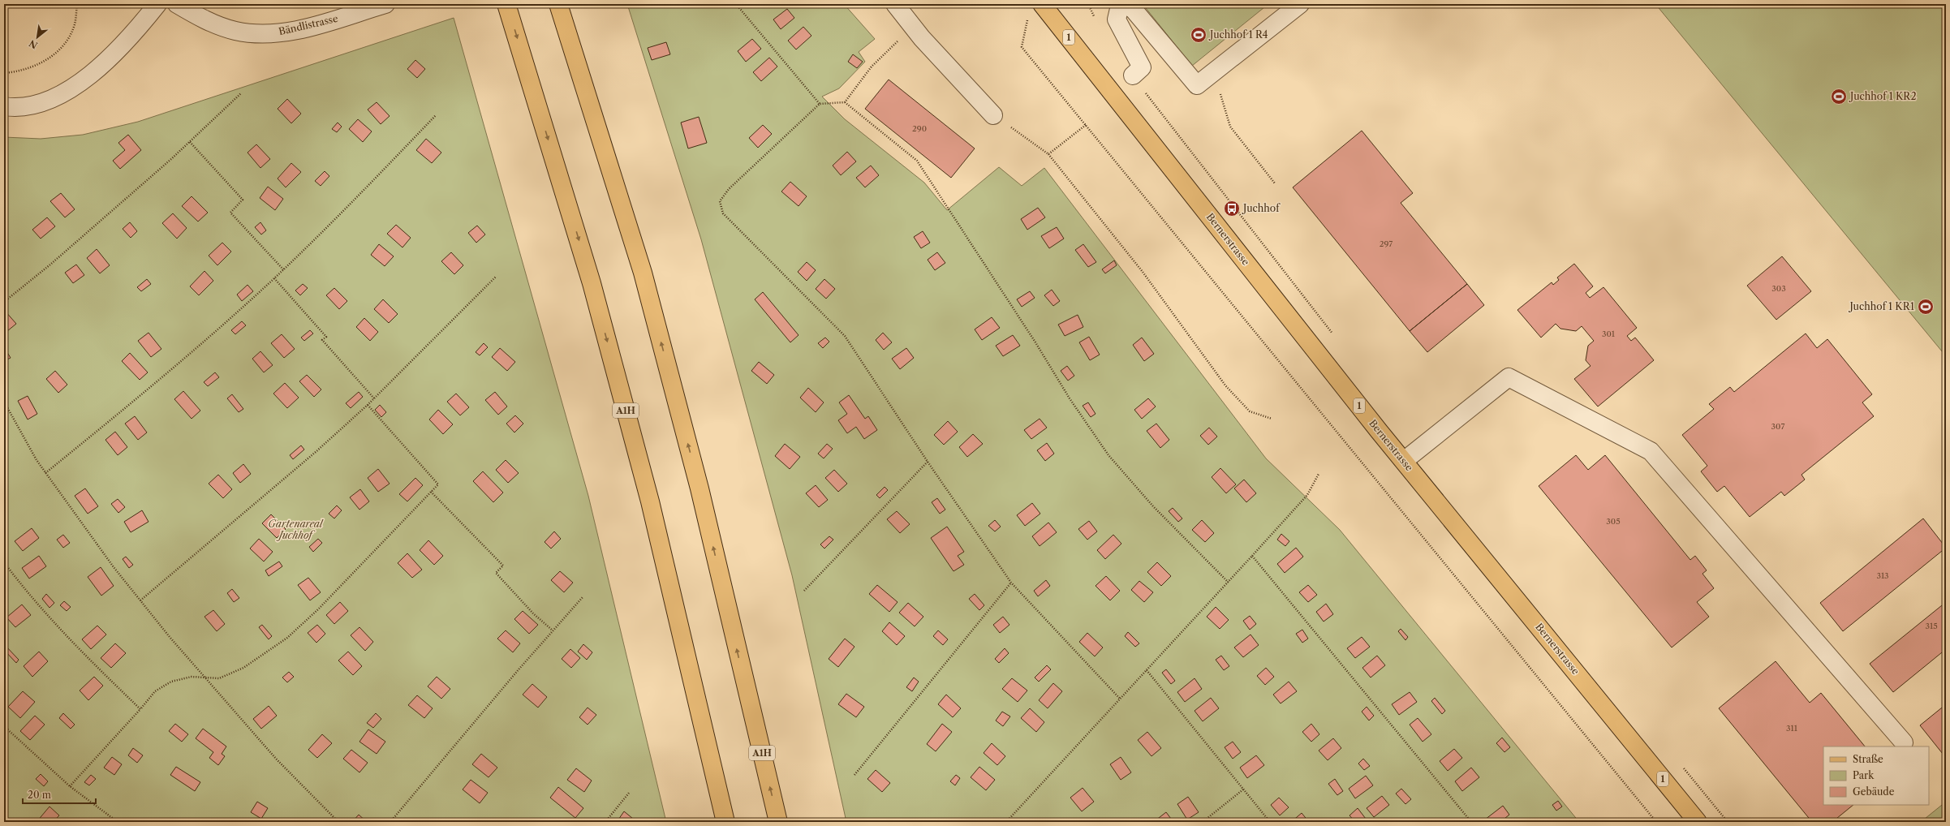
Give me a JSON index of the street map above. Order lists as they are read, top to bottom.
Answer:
{
  "streets": {
    "main road": ["1", "Bernerstrasse", "A1H"],
    "street": ["Bändlistrasse"]
  },
  "parks": ["Gartenareal Juchhof"],
  "places": {
    "sports": ["Juchhof 1 R4", "Juchhof 1 KR2", "Juchhof 1 KR1"],
    "bus stop": ["Juchhof"]
  },
  "house_numbers": [
    "290",
    "297",
    "303",
    "301",
    "307",
    "305",
    "313",
    "315",
    "311"
  ],
  "legend": ["Straße", "Park", "Gebäude"],
  "scale_bar": "20 m",
  "north": "bottom left"
}
